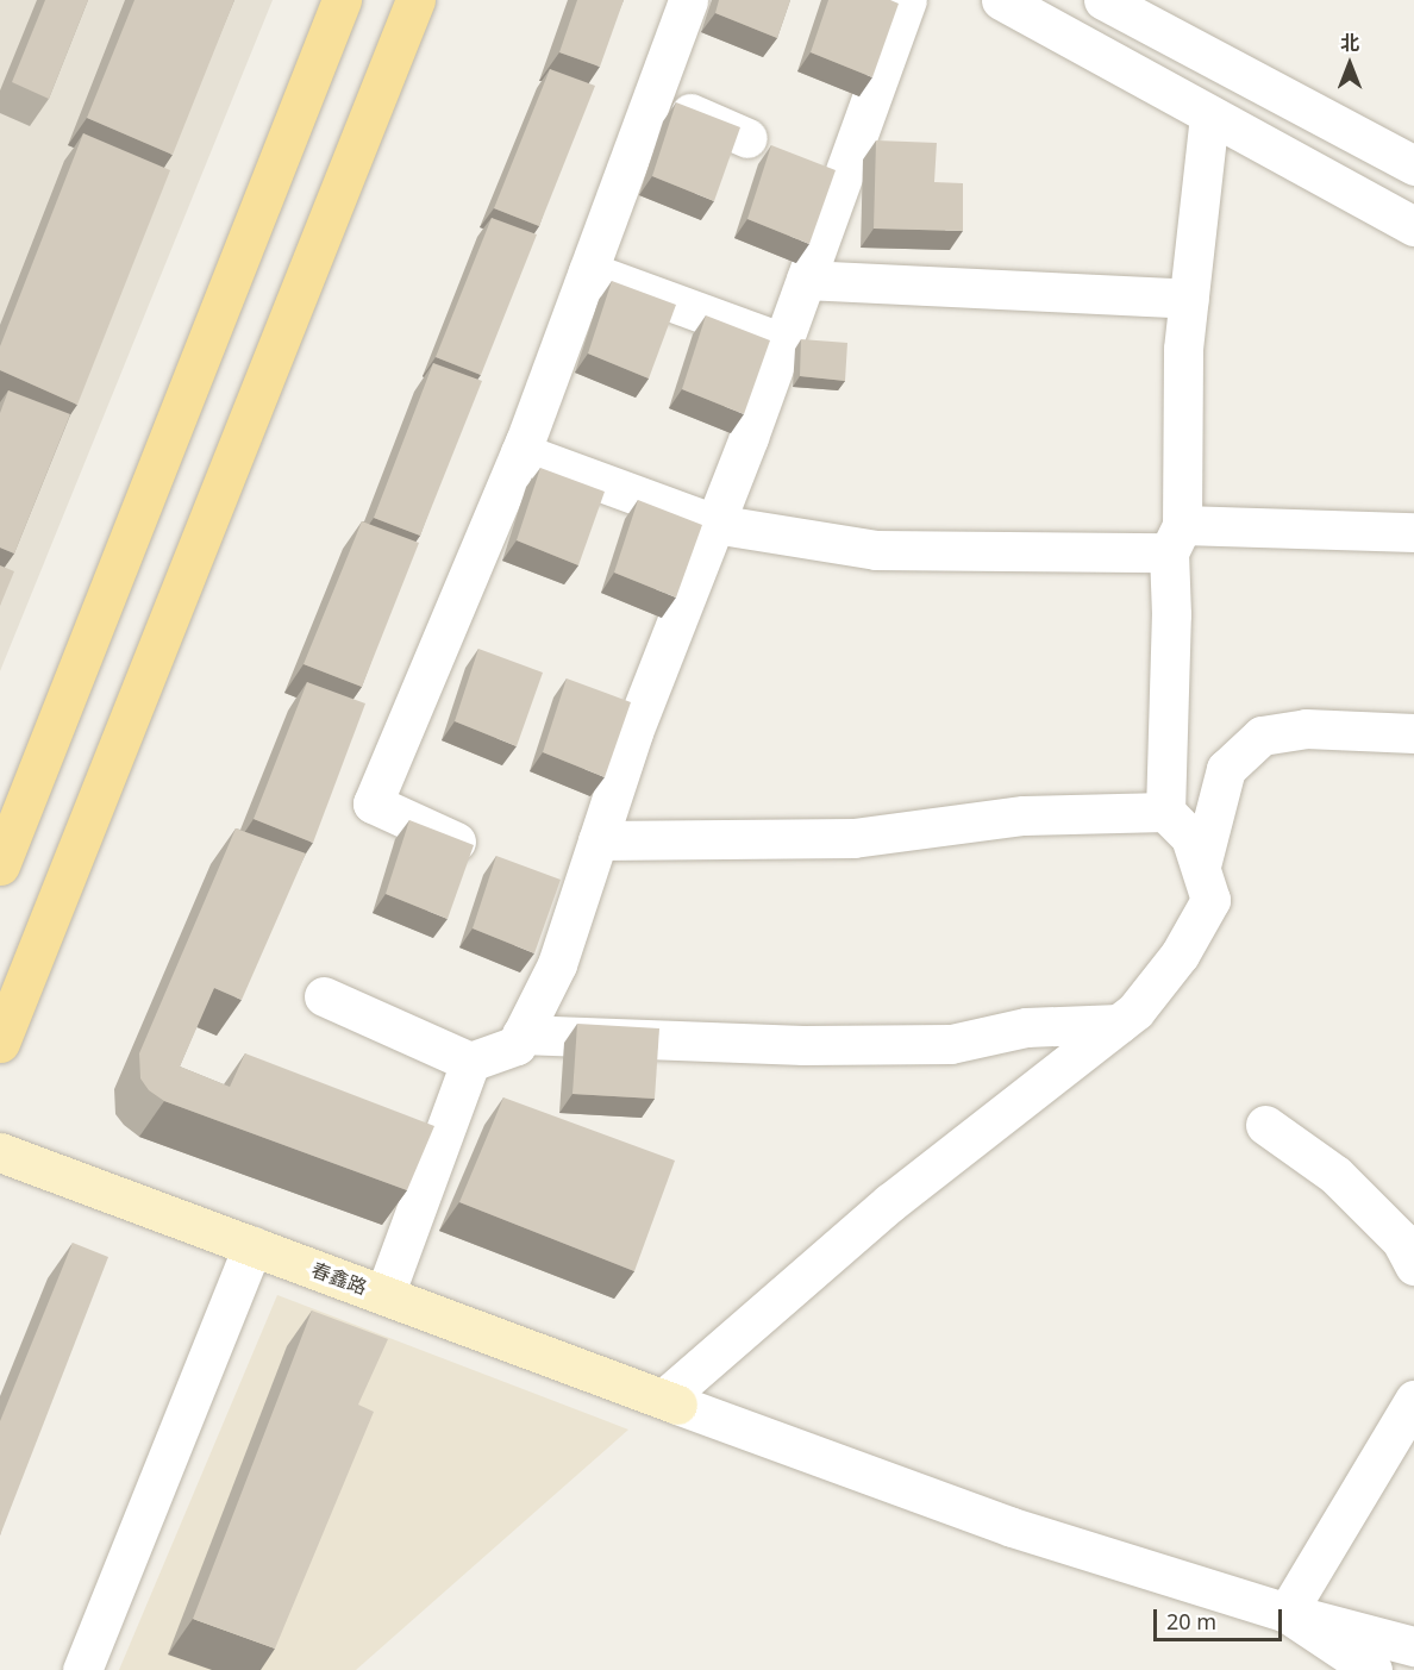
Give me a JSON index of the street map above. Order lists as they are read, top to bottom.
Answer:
{
  "streets": {
    "main road": ["春鑫路"]
  },
  "scale_bar": "20 m",
  "north": "top"
}
